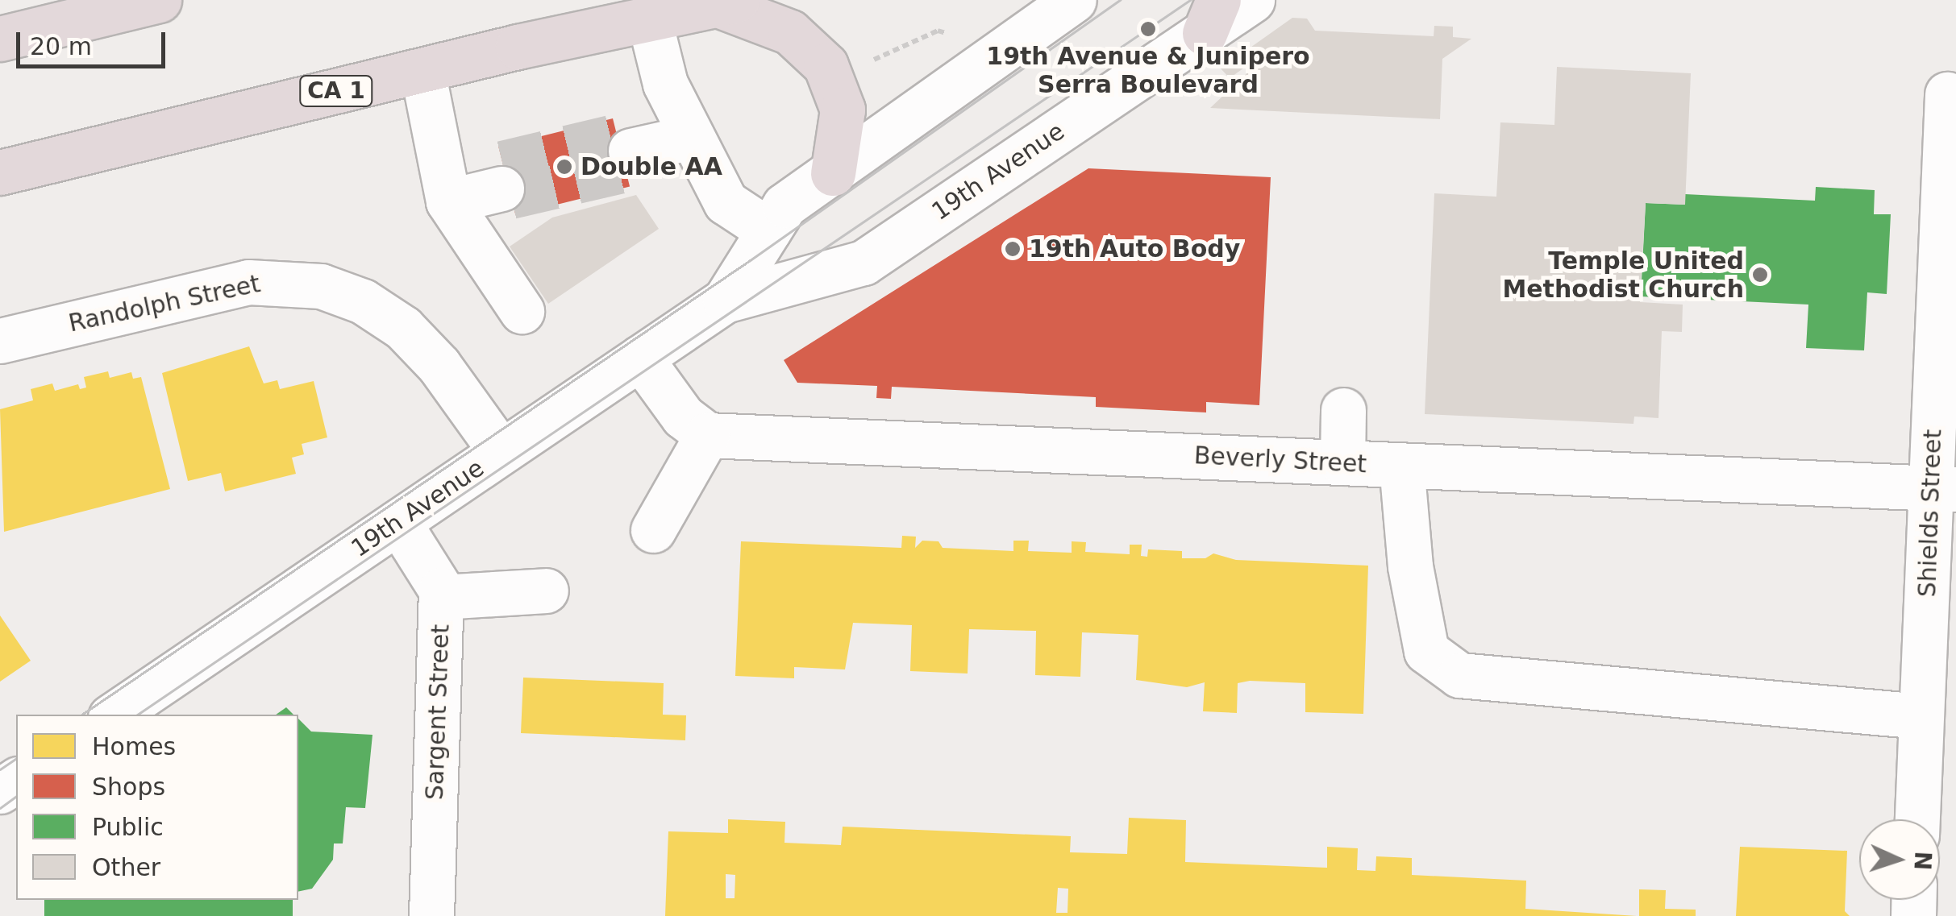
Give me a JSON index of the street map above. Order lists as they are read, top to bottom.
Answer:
{
  "streets": {
    "highway": ["CA 1"],
    "street": [
      "19th Avenue",
      "Randolph Street",
      "Beverly Street",
      "Shields Street",
      "Sargent Street"
    ]
  },
  "crossings": [
    ["19th Avenue", "Randolph Street"],
    ["19th Avenue", "Sargent Street"],
    ["Beverly Street", "Shields Street"]
  ],
  "places": [
    "19th Avenue & Junipero Serra Boulevard",
    "Double AA",
    "19th Auto Body",
    "Temple United Methodist Church"
  ],
  "legend": [
    "Homes",
    "Shops",
    "Public",
    "Other"
  ],
  "scale_bar": "20 m",
  "north": "right"
}
